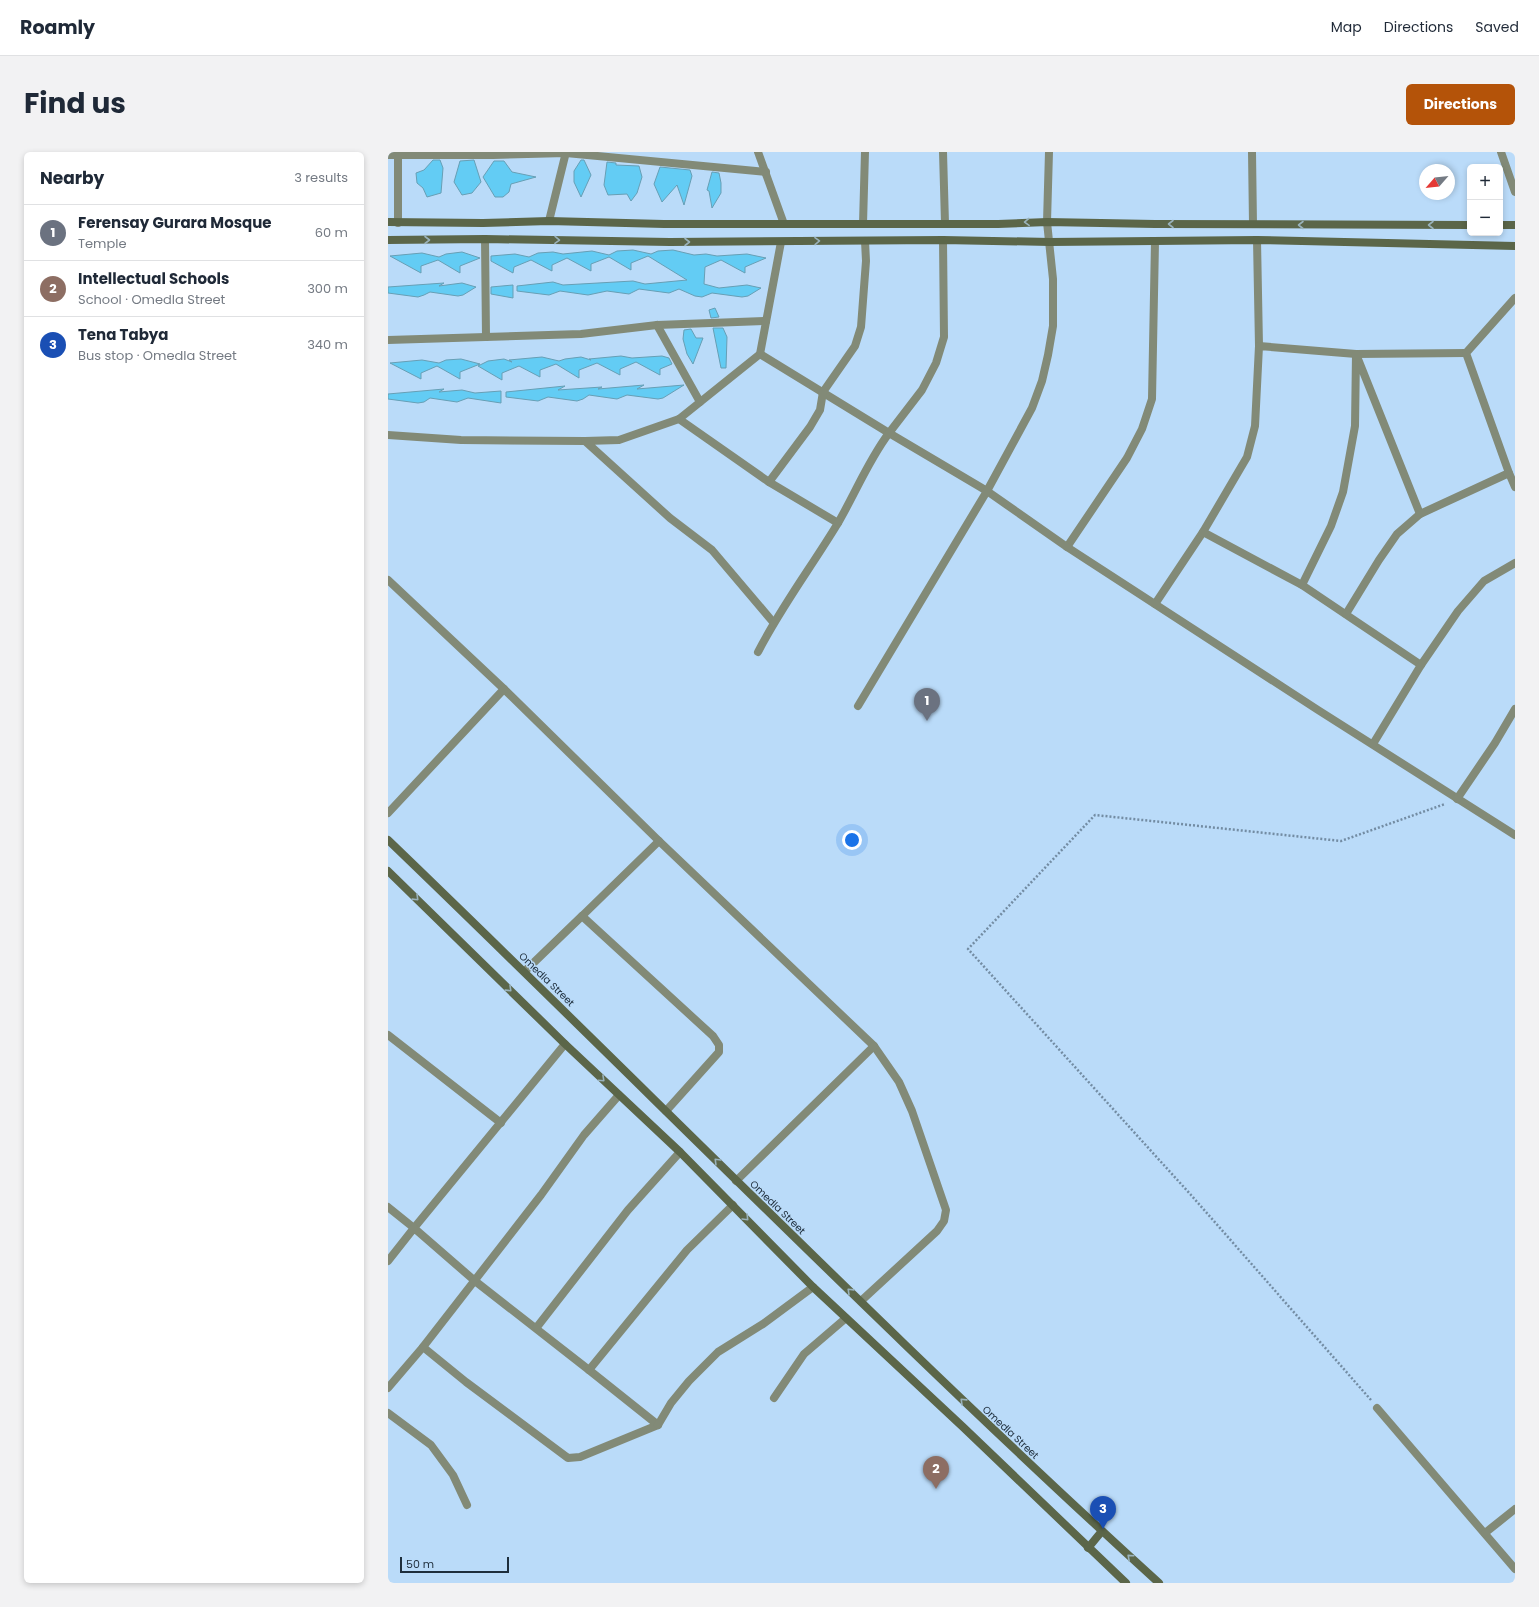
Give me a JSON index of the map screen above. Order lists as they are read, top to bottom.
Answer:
{
  "streets": {
    "street": ["Omedla Street"]
  },
  "scale_bar": "50 m",
  "north": "bottom left",
  "page": {
    "header": "Roamly",
    "nav": ["Map", "Directions", "Saved"],
    "title": "Find us",
    "buttons": "Directions",
    "heading": ["Nearby", "3 results"],
    "map_buttons": ["+", "−"],
    "list": [
      {
        "mark": "1",
        "name": "Ferensay Gurara Mosque",
        "note": "Temple",
        "value": "60 m"
      },
      {
        "mark": "2",
        "name": "Intellectual Schools",
        "note": "School · Omedla Street",
        "value": "300 m"
      },
      {
        "mark": "3",
        "name": "Tena Tabya",
        "note": "Bus stop · Omedla Street",
        "value": "340 m"
      }
    ],
    "pins": ["1", "2", "3"],
    "scale": "50 m"
  }
}
